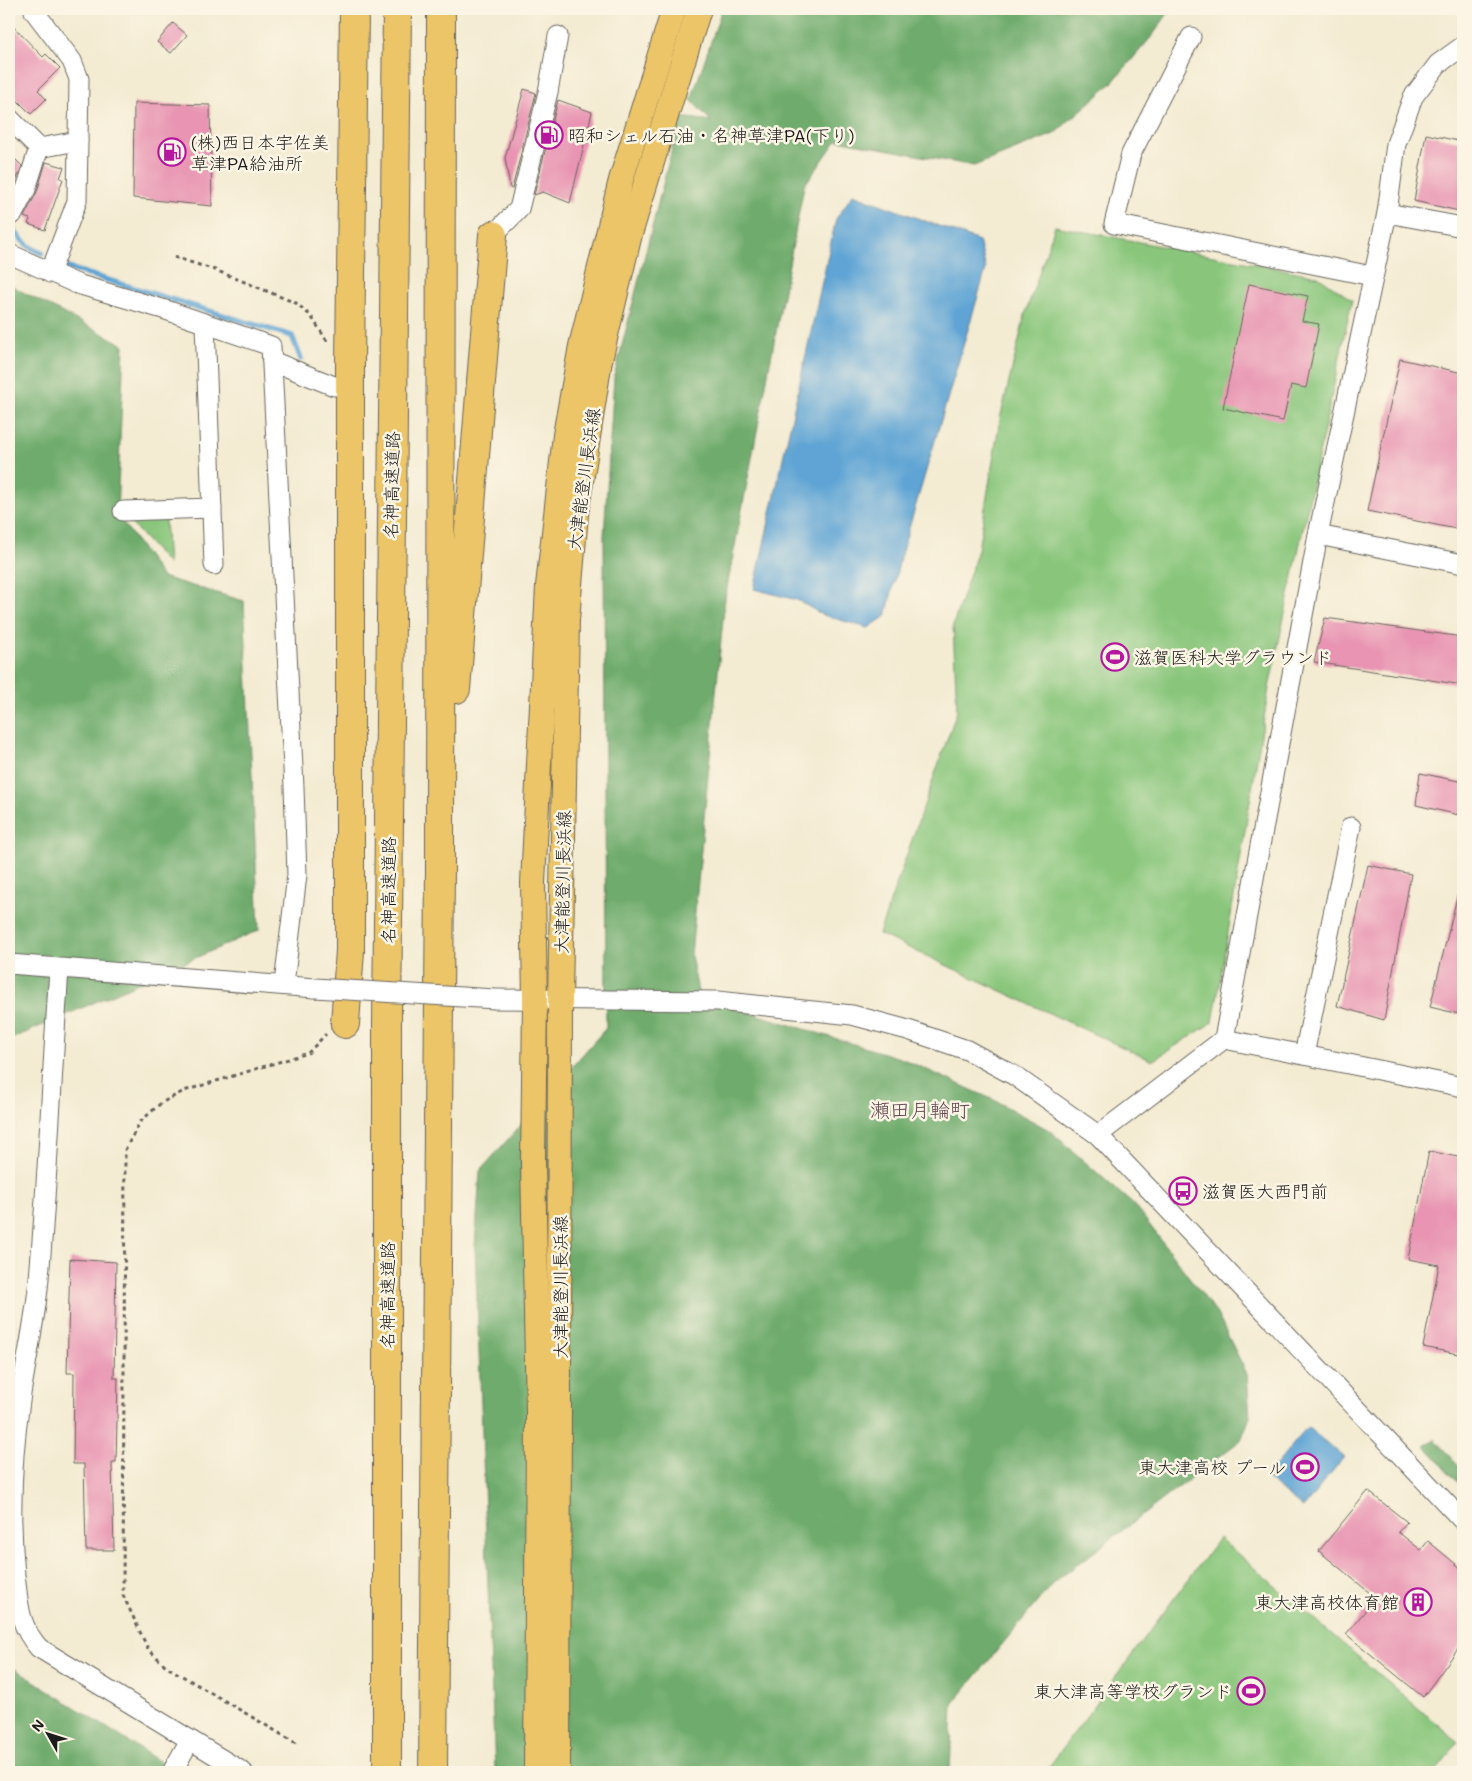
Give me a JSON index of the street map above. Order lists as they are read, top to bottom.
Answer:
{
  "streets": {
    "highway": ["名神高速道路"],
    "main road": ["大津能登川長浜線"]
  },
  "districts": ["瀬田月輪町"],
  "places": {
    "fuel station": ["昭和シェル石油・名神草津PA(下り)", "(株)西日本宇佐美 草津PA給油所"],
    "sports": ["滋賀医科大学グラウンド", "東大津高校 プール", "東大津高等学校グランド"],
    "bus stop": ["滋賀医大西門前"],
    "building": ["東大津高校体育館"]
  },
  "north": "top left"
}
